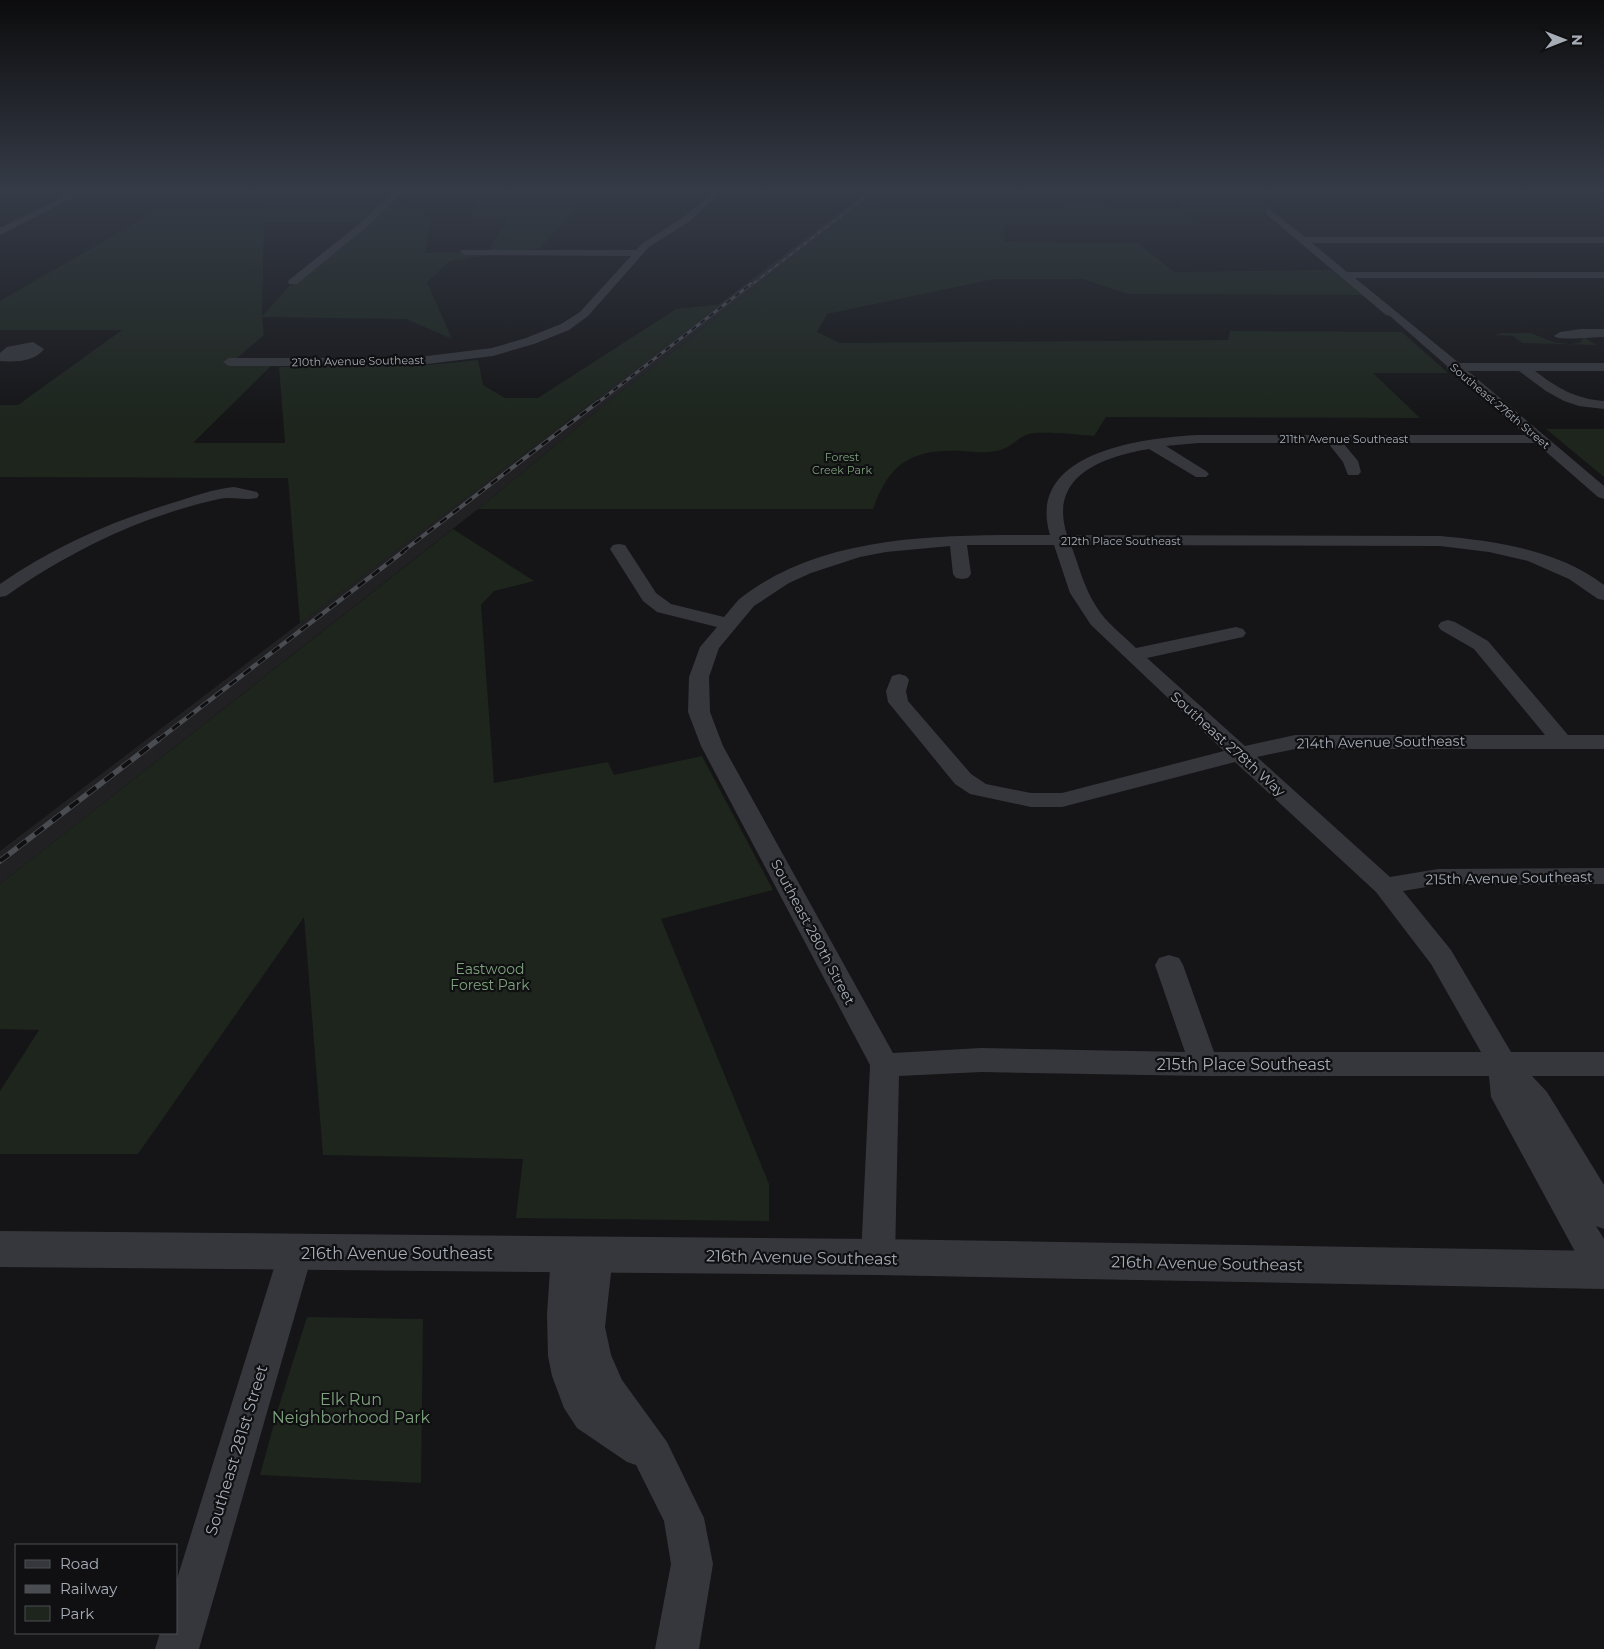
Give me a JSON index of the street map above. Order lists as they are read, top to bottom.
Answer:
{
  "streets": {
    "street": [
      "210th Avenue Southeast",
      "Southeast 276th Street",
      "211th Avenue Southeast",
      "212th Place Southeast",
      "214th Avenue Southeast",
      "Southeast 278th Way",
      "215th Avenue Southeast",
      "Southeast 280th Street",
      "215th Place Southeast",
      "216th Avenue Southeast",
      "Southeast 281st Street"
    ]
  },
  "crossings": [
    ["Southeast 276th Street", "211th Avenue Southeast"],
    ["211th Avenue Southeast", "Southeast 278th Way"],
    ["212th Place Southeast", "Southeast 278th Way"],
    ["212th Place Southeast", "Southeast 280th Street"],
    ["214th Avenue Southeast", "Southeast 278th Way"],
    ["Southeast 278th Way", "215th Avenue Southeast"],
    ["Southeast 278th Way", "215th Place Southeast"],
    ["Southeast 278th Way", "216th Avenue Southeast"],
    ["Southeast 280th Street", "215th Place Southeast"],
    ["216th Avenue Southeast", "Southeast 281st Street"]
  ],
  "parks": ["Forest Creek Park", "Eastwood Forest Park", "Elk Run Neighborhood Park"],
  "legend": ["Road", "Railway", "Park"],
  "north": "right"
}
